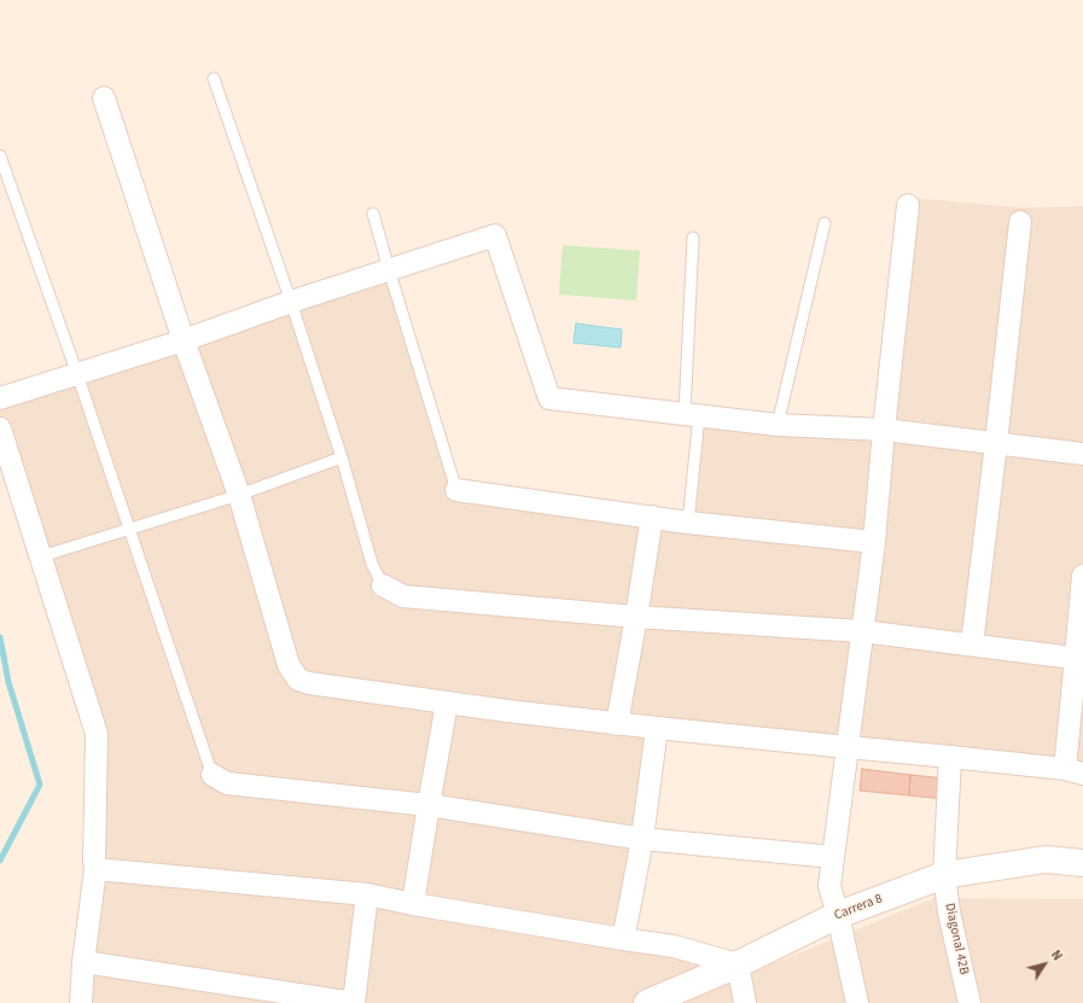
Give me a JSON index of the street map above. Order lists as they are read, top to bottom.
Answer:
{
  "streets": {
    "street": ["Carrera 8", "Diagonal 42B"]
  },
  "crossings": [
    ["Carrera 8", "Diagonal 42B"]
  ],
  "north": "top right"
}
